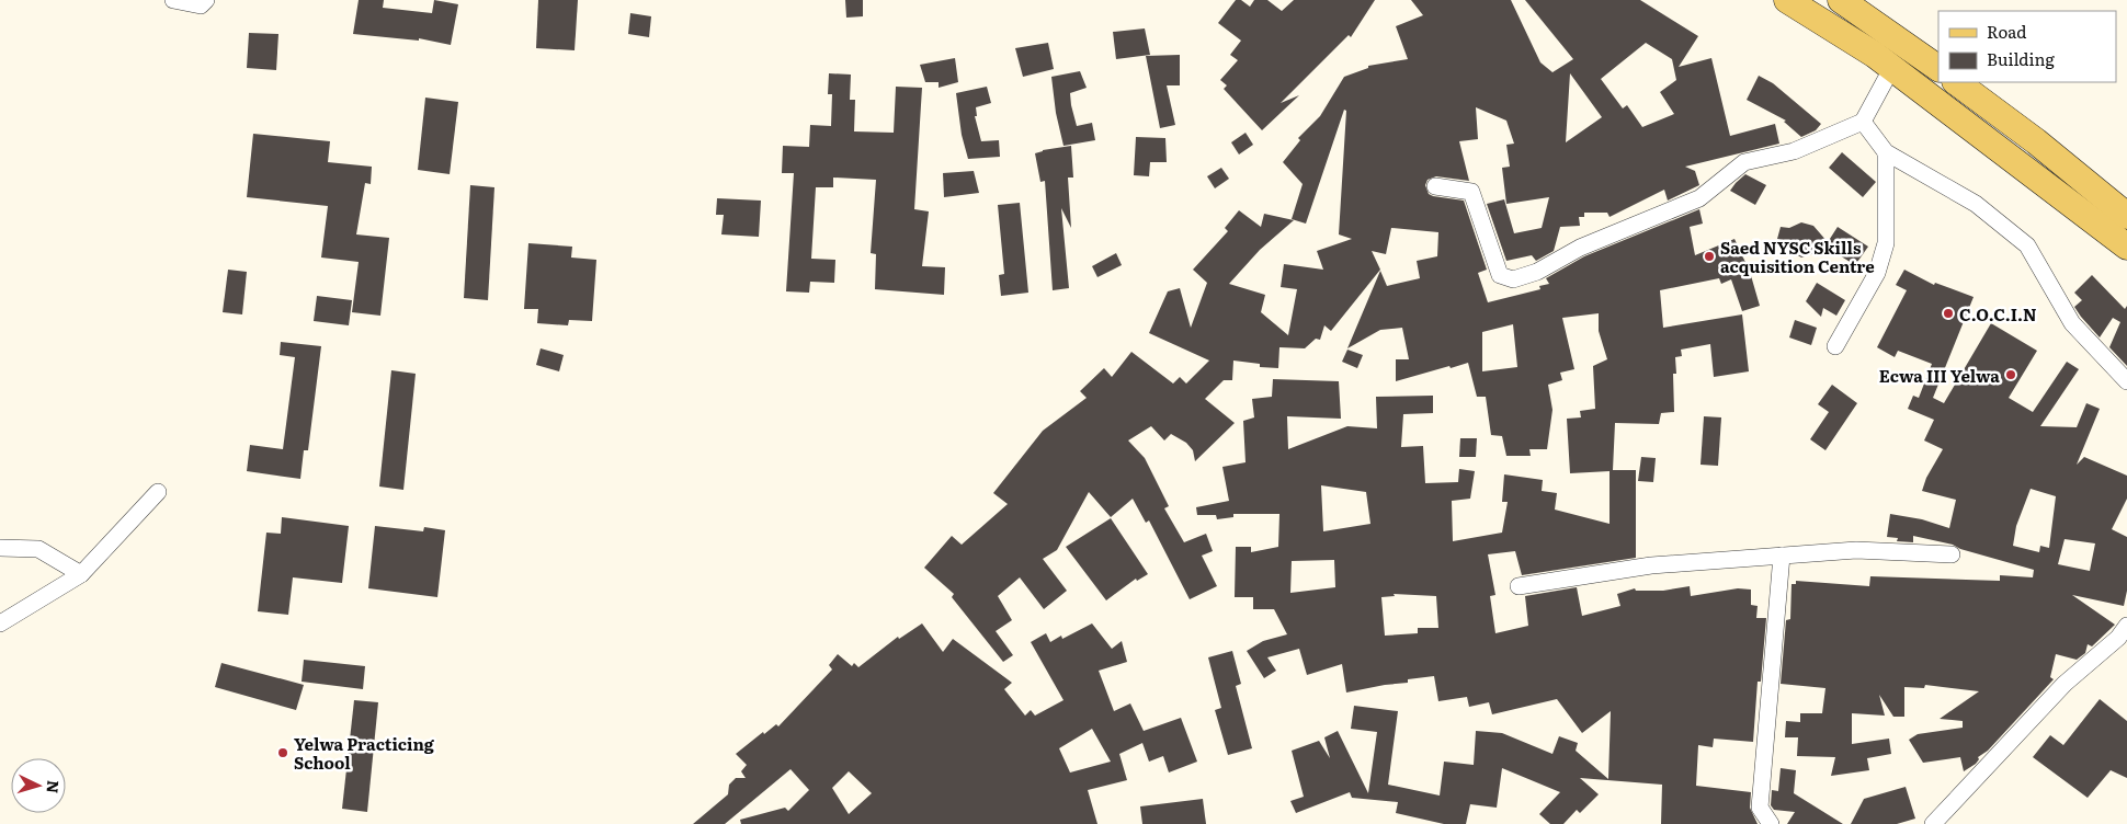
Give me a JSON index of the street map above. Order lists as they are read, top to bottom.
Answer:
{
  "places": [
    "Saed NYSC Skills acquisition Centre",
    "C.O.C.I.N",
    "Ecwa III Yelwa",
    "Yelwa Practicing School"
  ],
  "legend": ["Road", "Building"],
  "north": "right"
}
